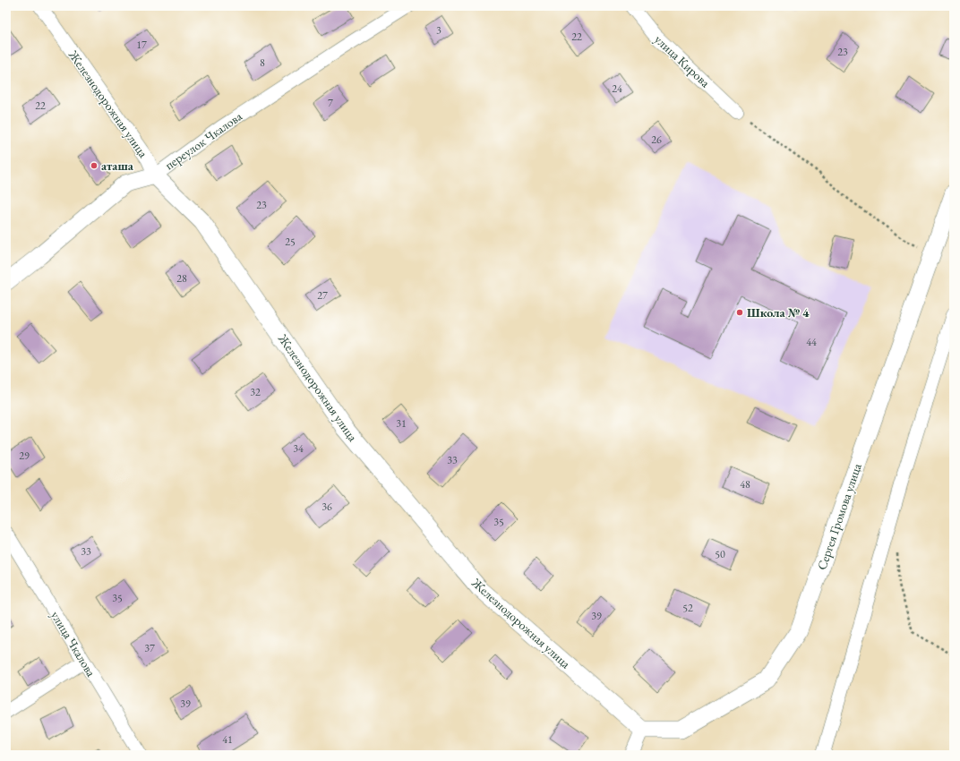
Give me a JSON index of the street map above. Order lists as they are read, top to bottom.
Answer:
{
  "streets": {
    "street": [
      "улица Кирова",
      "Железнодорожная улица",
      "переулок Чкалова",
      "Сергея Громова улица",
      "улица Чкалова"
    ]
  },
  "crossings": [
    ["Железнодорожная улица", "переулок Чкалова"],
    ["Железнодорожная улица", "Сергея Громова улица"]
  ],
  "places": ["аташа", "Школа № 4"],
  "house_numbers": [
    "3",
    "22",
    "17",
    "23",
    "8",
    "24",
    "7",
    "22",
    "26",
    "23",
    "25",
    "28",
    "27",
    "44",
    "32",
    "31",
    "34",
    "29",
    "33",
    "48",
    "36",
    "35",
    "33",
    "50",
    "35",
    "52",
    "39",
    "37",
    "39",
    "41"
  ]
}
